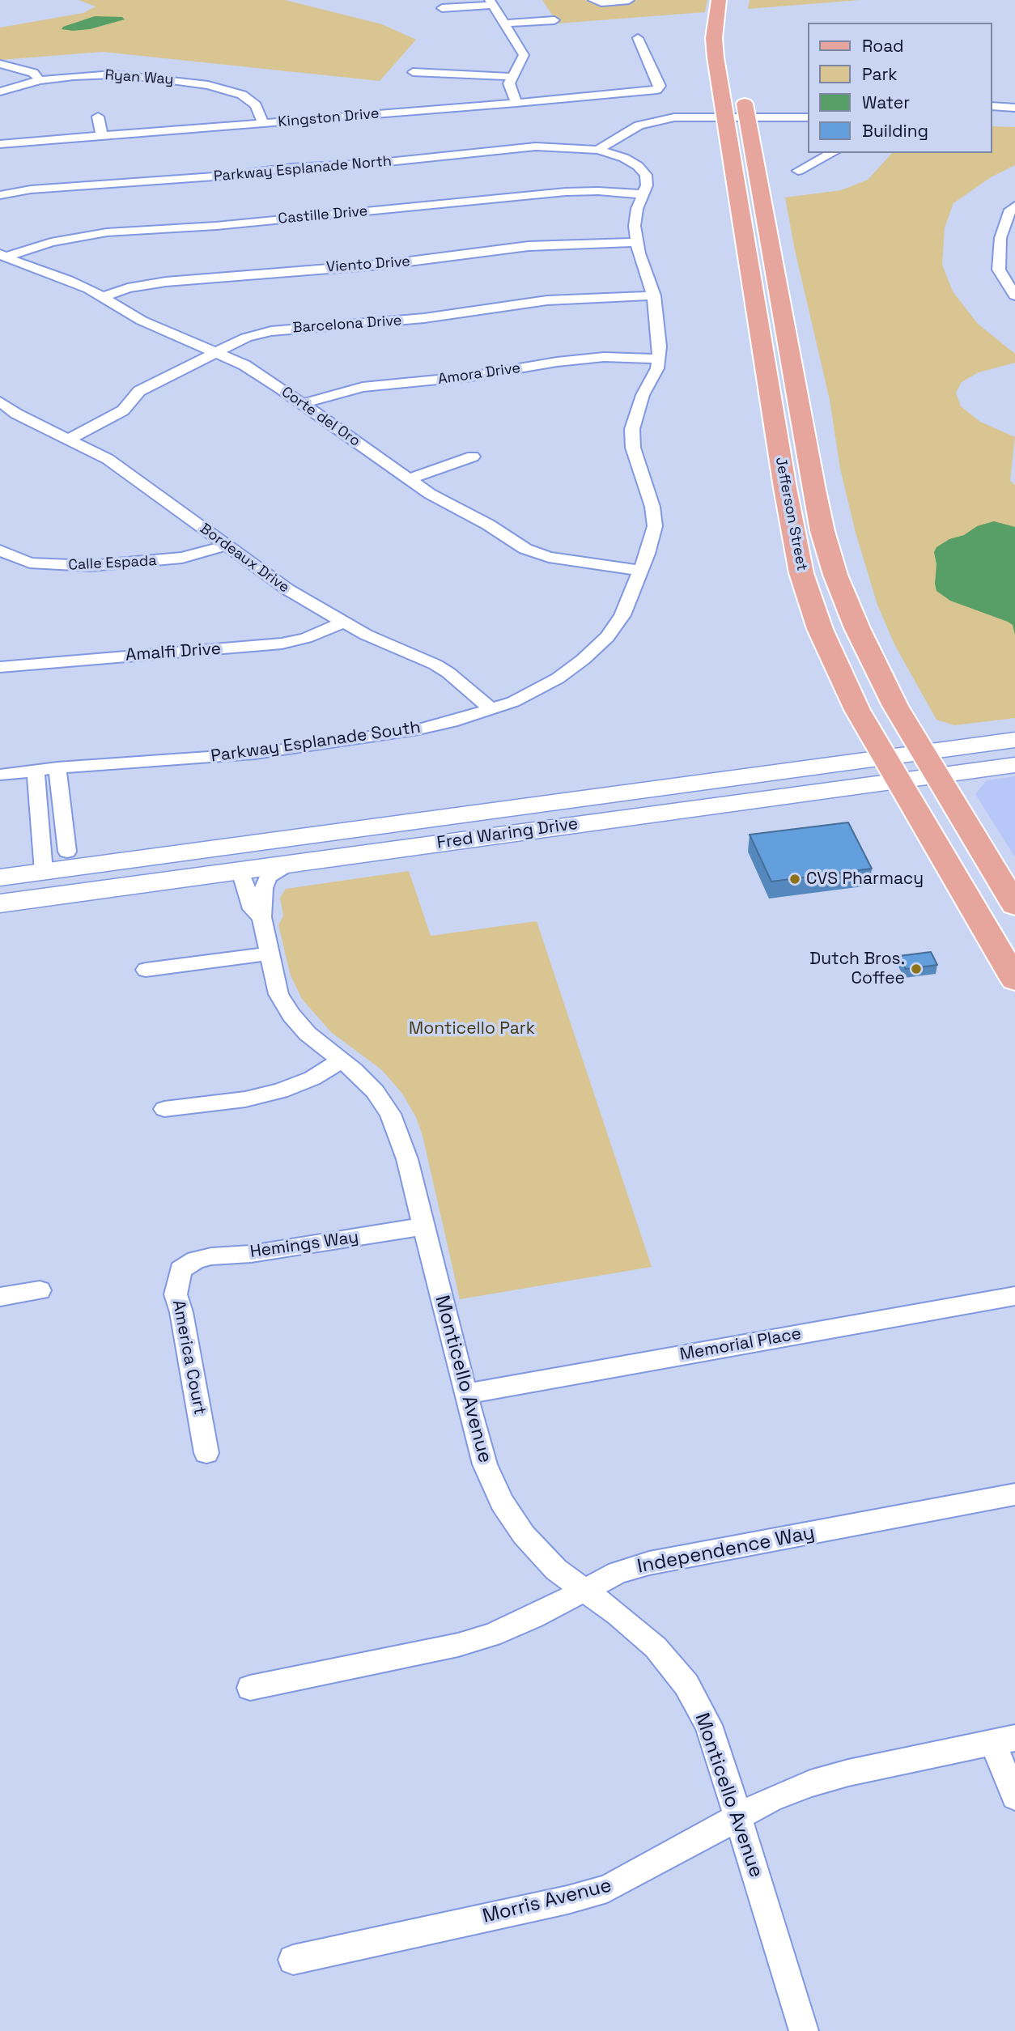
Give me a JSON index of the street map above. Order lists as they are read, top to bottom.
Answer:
{
  "streets": {
    "main road": ["Jefferson Street", "Fred Waring Drive"],
    "street": [
      "Ryan Way",
      "Kingston Drive",
      "Parkway Esplanade North",
      "Castille Drive",
      "Viento Drive",
      "Barcelona Drive",
      "Amora Drive",
      "Corte del Oro",
      "Bordeaux Drive",
      "Calle Espada",
      "Amalfi Drive",
      "Parkway Esplanade South",
      "Hemings Way",
      "Memorial Place",
      "America Court",
      "Monticello Avenue",
      "Independence Way",
      "Morris Avenue"
    ]
  },
  "crossings": [
    ["Ryan Way", "Kingston Drive"],
    ["Parkway Esplanade North", "Castille Drive"],
    ["Parkway Esplanade North", "Parkway Esplanade South"],
    ["Castille Drive", "Corte del Oro"],
    ["Castille Drive", "Parkway Esplanade South"],
    ["Viento Drive", "Corte del Oro"],
    ["Viento Drive", "Parkway Esplanade South"],
    ["Barcelona Drive", "Corte del Oro"],
    ["Barcelona Drive", "Bordeaux Drive"],
    ["Barcelona Drive", "Parkway Esplanade South"],
    ["Amora Drive", "Corte del Oro"],
    ["Amora Drive", "Parkway Esplanade South"],
    ["Corte del Oro", "Parkway Esplanade South"],
    ["Jefferson Street", "Fred Waring Drive"],
    ["Bordeaux Drive", "Calle Espada"],
    ["Bordeaux Drive", "Amalfi Drive"],
    ["Bordeaux Drive", "Parkway Esplanade South"],
    ["Fred Waring Drive", "Monticello Avenue"],
    ["Hemings Way", "America Court"],
    ["Hemings Way", "Monticello Avenue"],
    ["Memorial Place", "Monticello Avenue"],
    ["Monticello Avenue", "Independence Way"],
    ["Monticello Avenue", "Morris Avenue"]
  ],
  "parks": ["Monticello Park"],
  "places": ["CVS Pharmacy", "Dutch Bros. Coffee"],
  "legend": [
    "Road",
    "Park",
    "Water",
    "Building"
  ]
}
